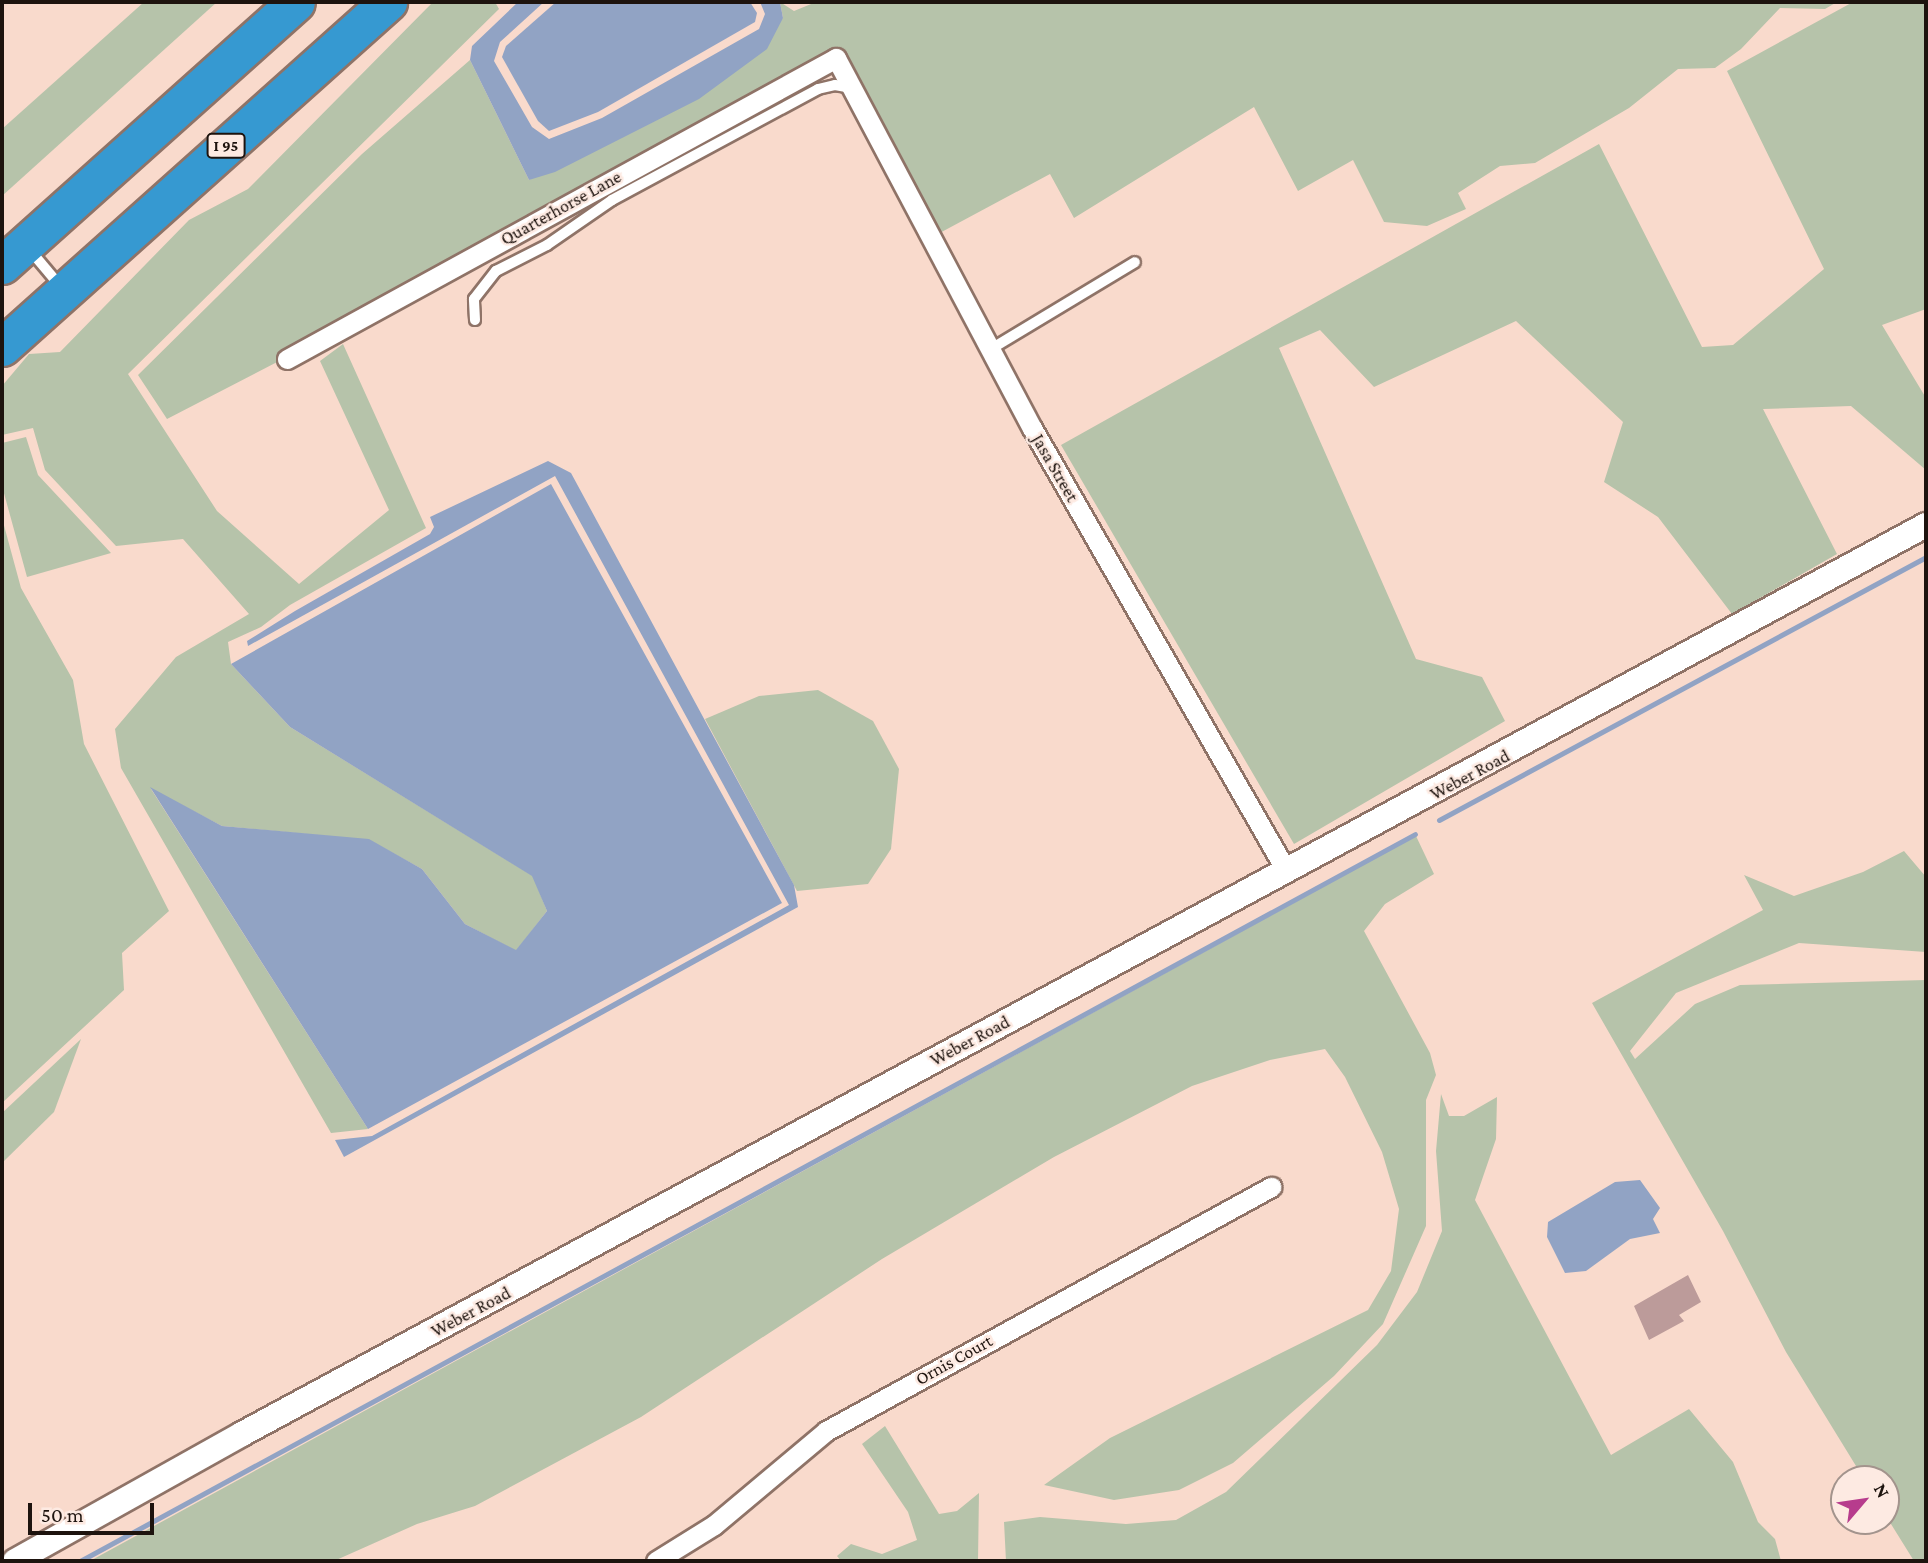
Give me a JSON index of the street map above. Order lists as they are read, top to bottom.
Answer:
{
  "streets": {
    "highway": ["I 95"],
    "street": [
      "Quarterhorse Lane",
      "Jasa Street",
      "Weber Road",
      "Ornis Court"
    ]
  },
  "crossings": [
    ["Quarterhorse Lane", "Jasa Street"],
    ["Jasa Street", "Weber Road"]
  ],
  "scale_bar": "50 m",
  "north": "top right"
}
